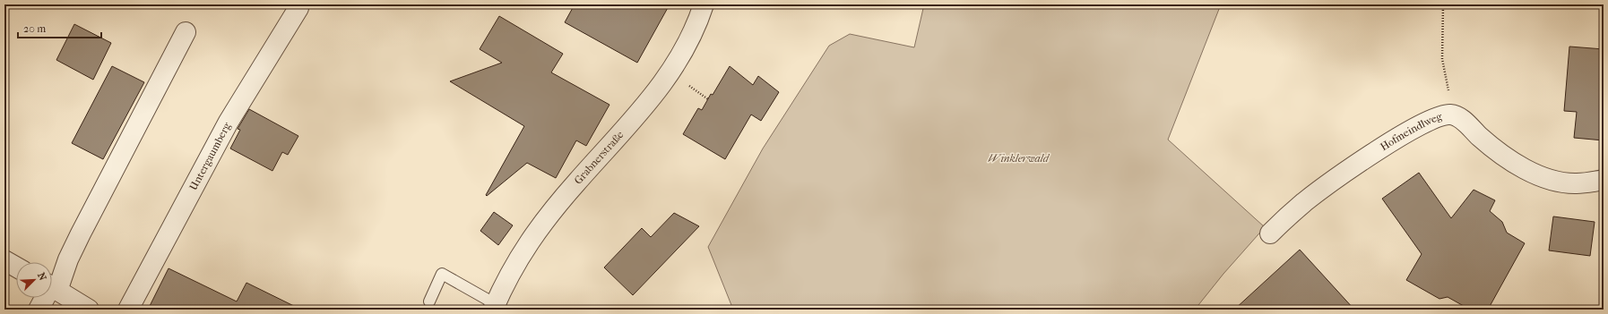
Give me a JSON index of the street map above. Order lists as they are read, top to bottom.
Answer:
{
  "streets": {
    "street": ["Hofmeindlweg", "Untergaumberg", "Grabnerstraße"]
  },
  "parks": ["Winklerwald"],
  "scale_bar": "20 m",
  "north": "top right"
}
